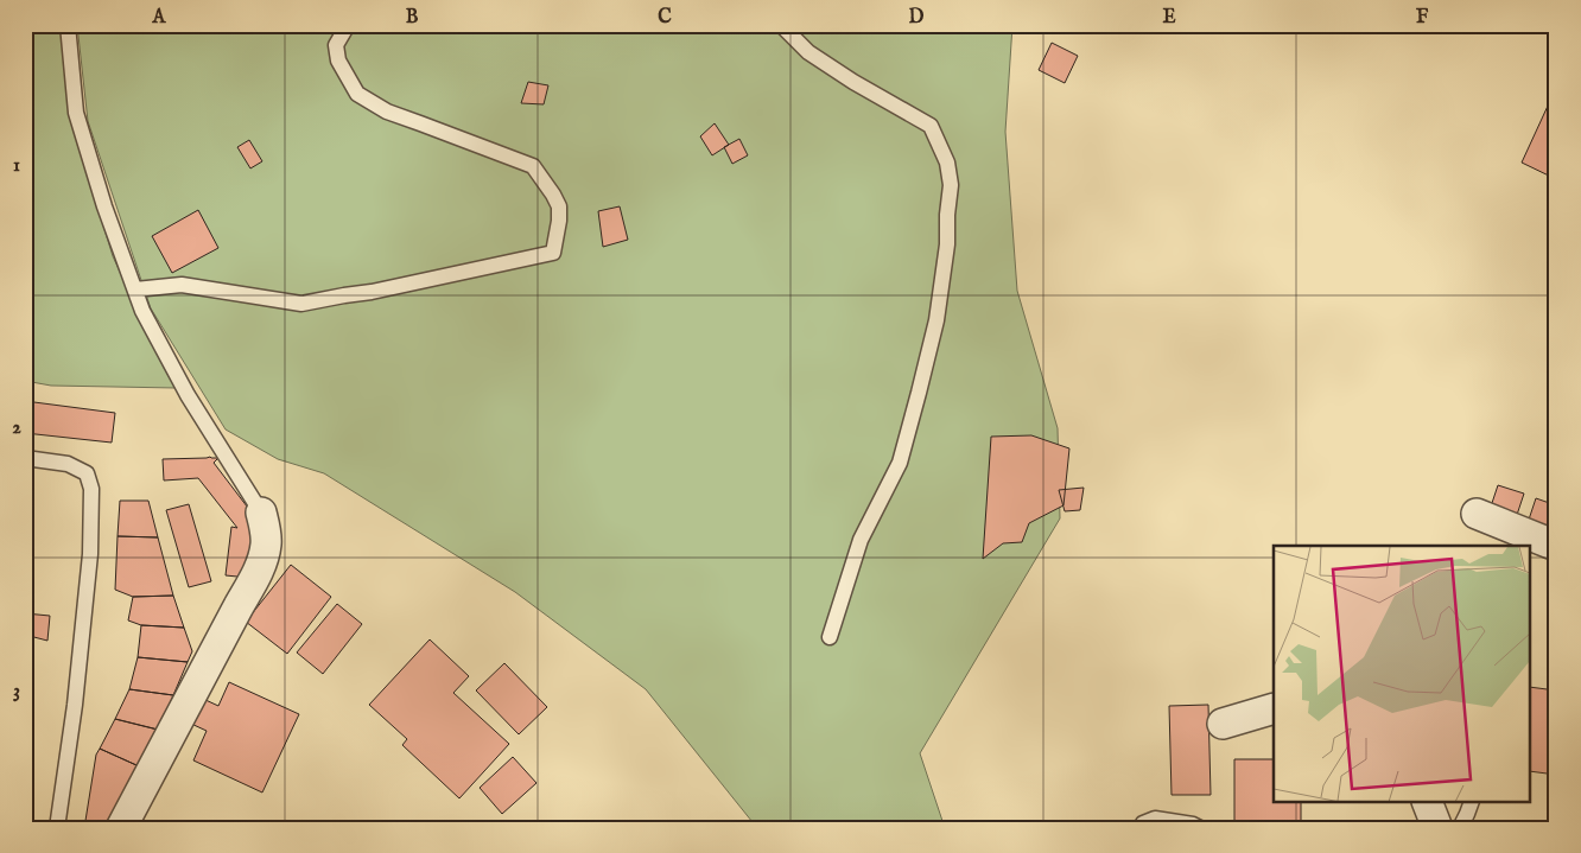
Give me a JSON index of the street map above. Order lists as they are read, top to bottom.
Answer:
{
  "grid": {
    "columns": [
      "A",
      "B",
      "C",
      "D",
      "E",
      "F"
    ],
    "rows": ["1", "2", "3"]
  }
}
